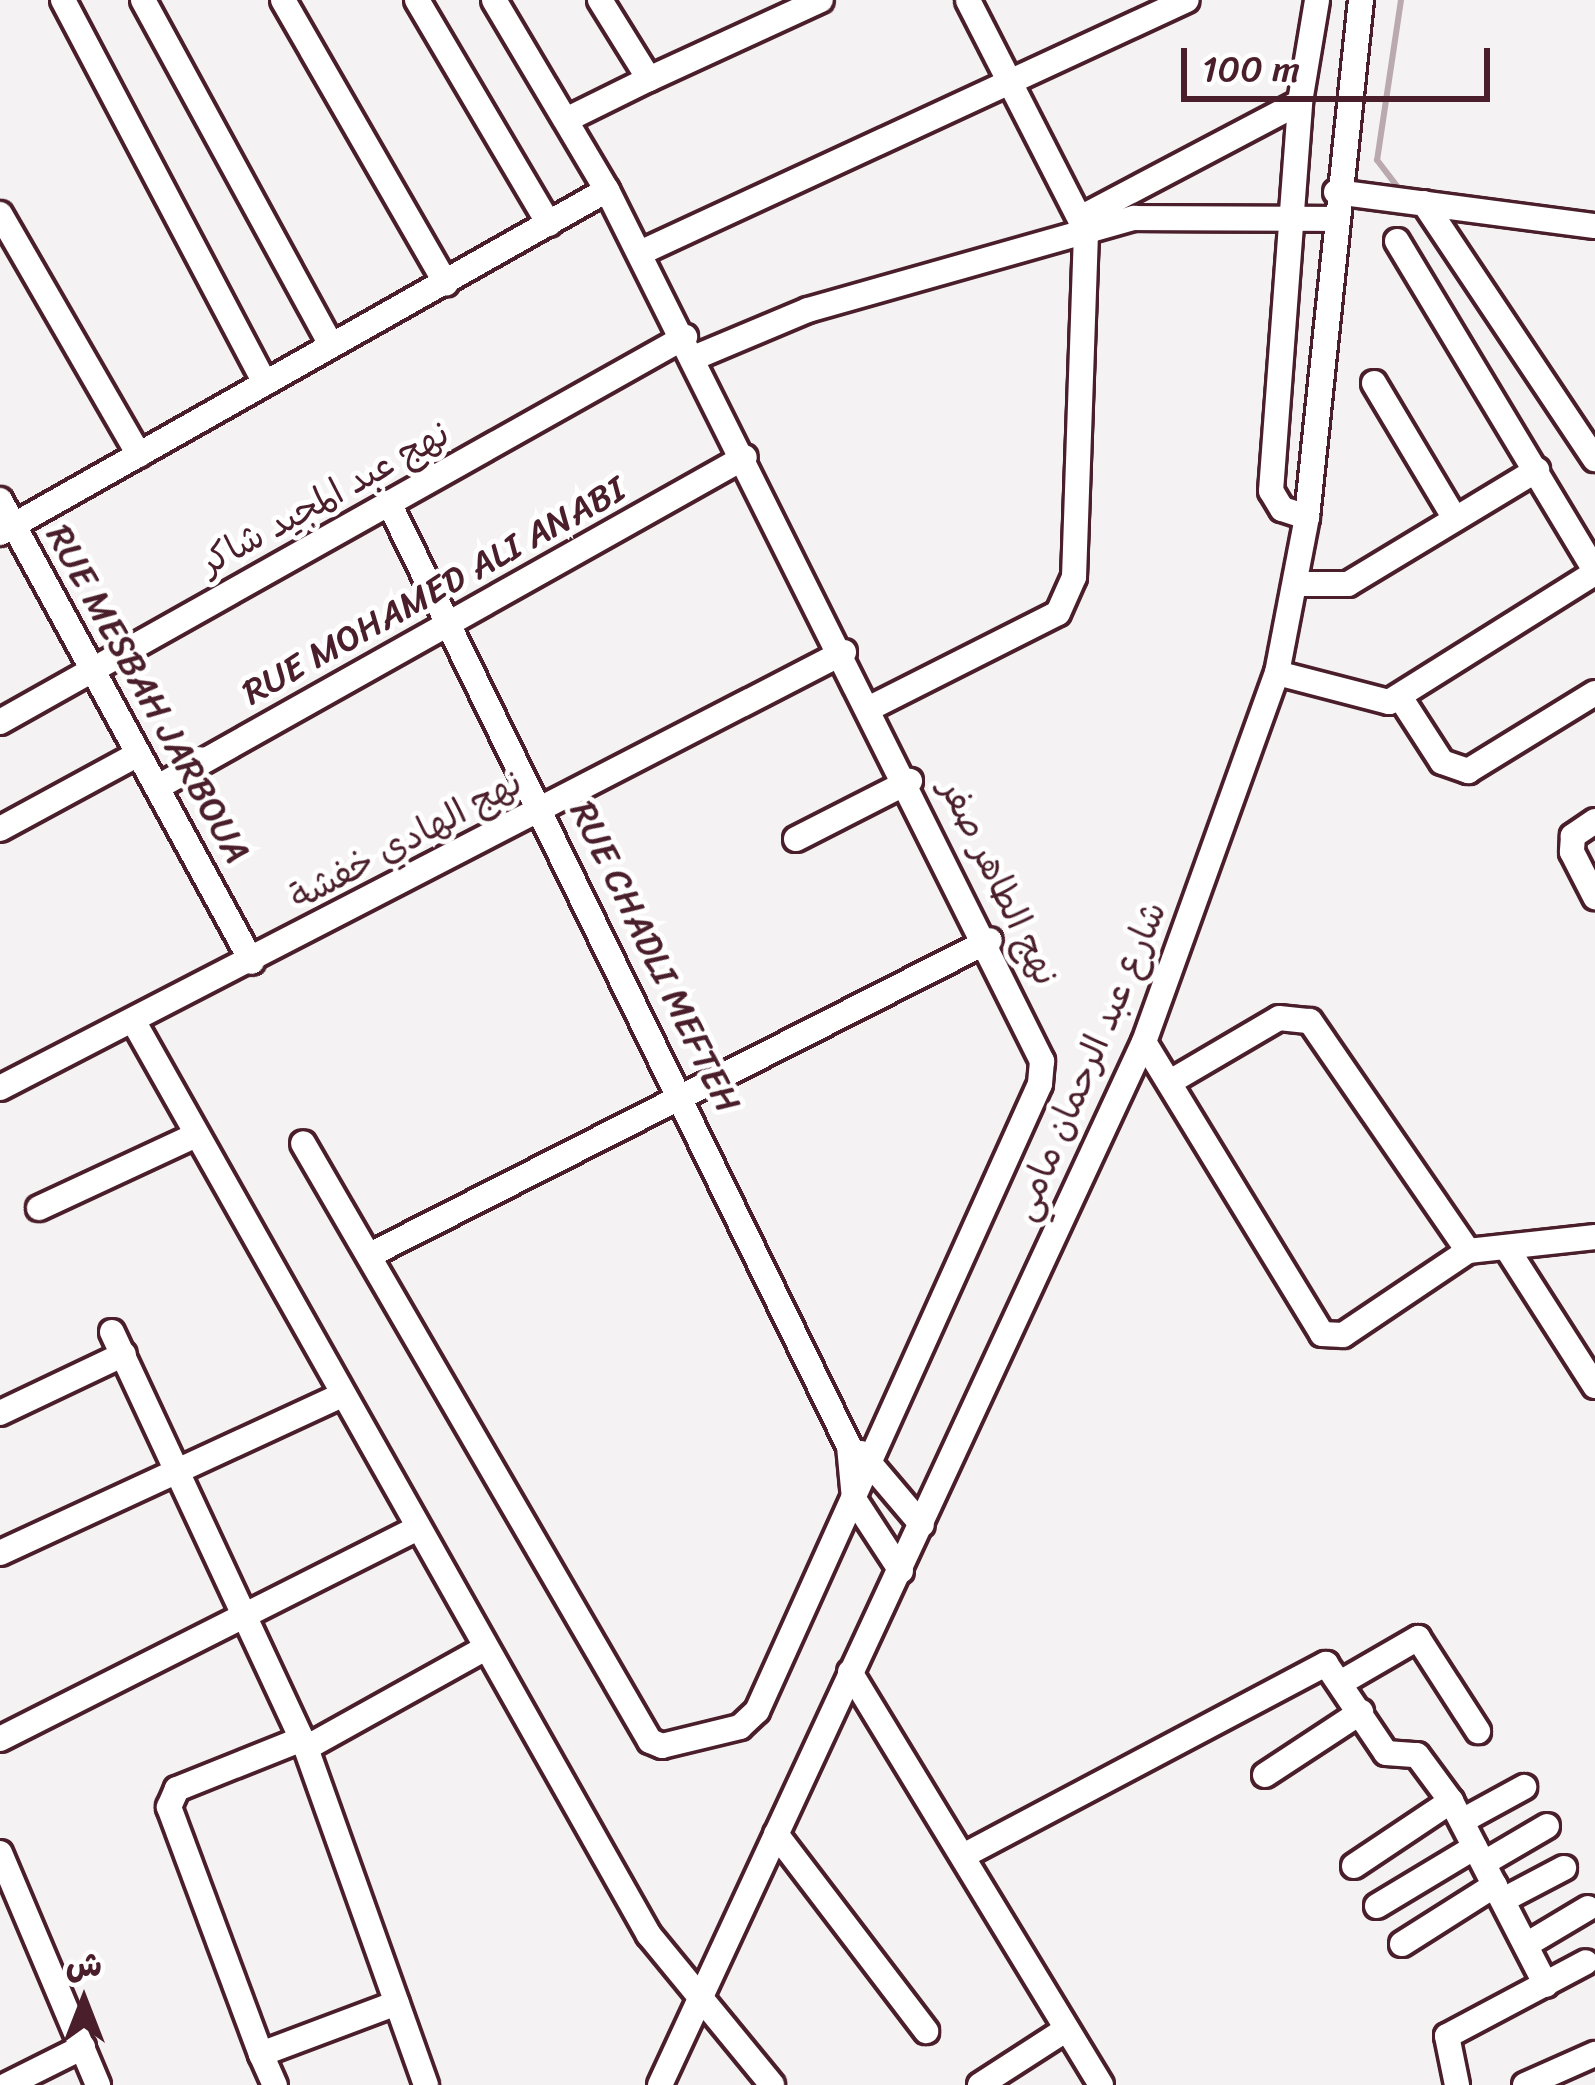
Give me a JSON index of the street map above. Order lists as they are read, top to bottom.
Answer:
{
  "streets": {
    "street": [
      "نهج عبد المجيد شاكر",
      "RUE MOHAMED ALI ANABI",
      "RUE MESBAH JARBOUA",
      "نهج الهادي خفشة",
      "نهج الطاهر صفر",
      "RUE CHADLI MEFTEH",
      "شارع عبد الرحمان مامي"
    ]
  },
  "crossings": [
    ["نهج عبد المجيد شاكر", "RUE MESBAH JARBOUA"],
    ["نهج عبد المجيد شاكر", "نهج الطاهر صفر"],
    ["نهج عبد المجيد شاكر", "RUE CHADLI MEFTEH"],
    ["RUE MOHAMED ALI ANABI", "RUE MESBAH JARBOUA"],
    ["RUE MOHAMED ALI ANABI", "نهج الطاهر صفر"],
    ["RUE MOHAMED ALI ANABI", "RUE CHADLI MEFTEH"],
    ["RUE MESBAH JARBOUA", "نهج الهادي خفشة"],
    ["نهج الهادي خفشة", "نهج الطاهر صفر"],
    ["نهج الهادي خفشة", "RUE CHADLI MEFTEH"],
    ["نهج الطاهر صفر", "RUE CHADLI MEFTEH"]
  ],
  "scale_bar": "100 m",
  "north": "top"
}
